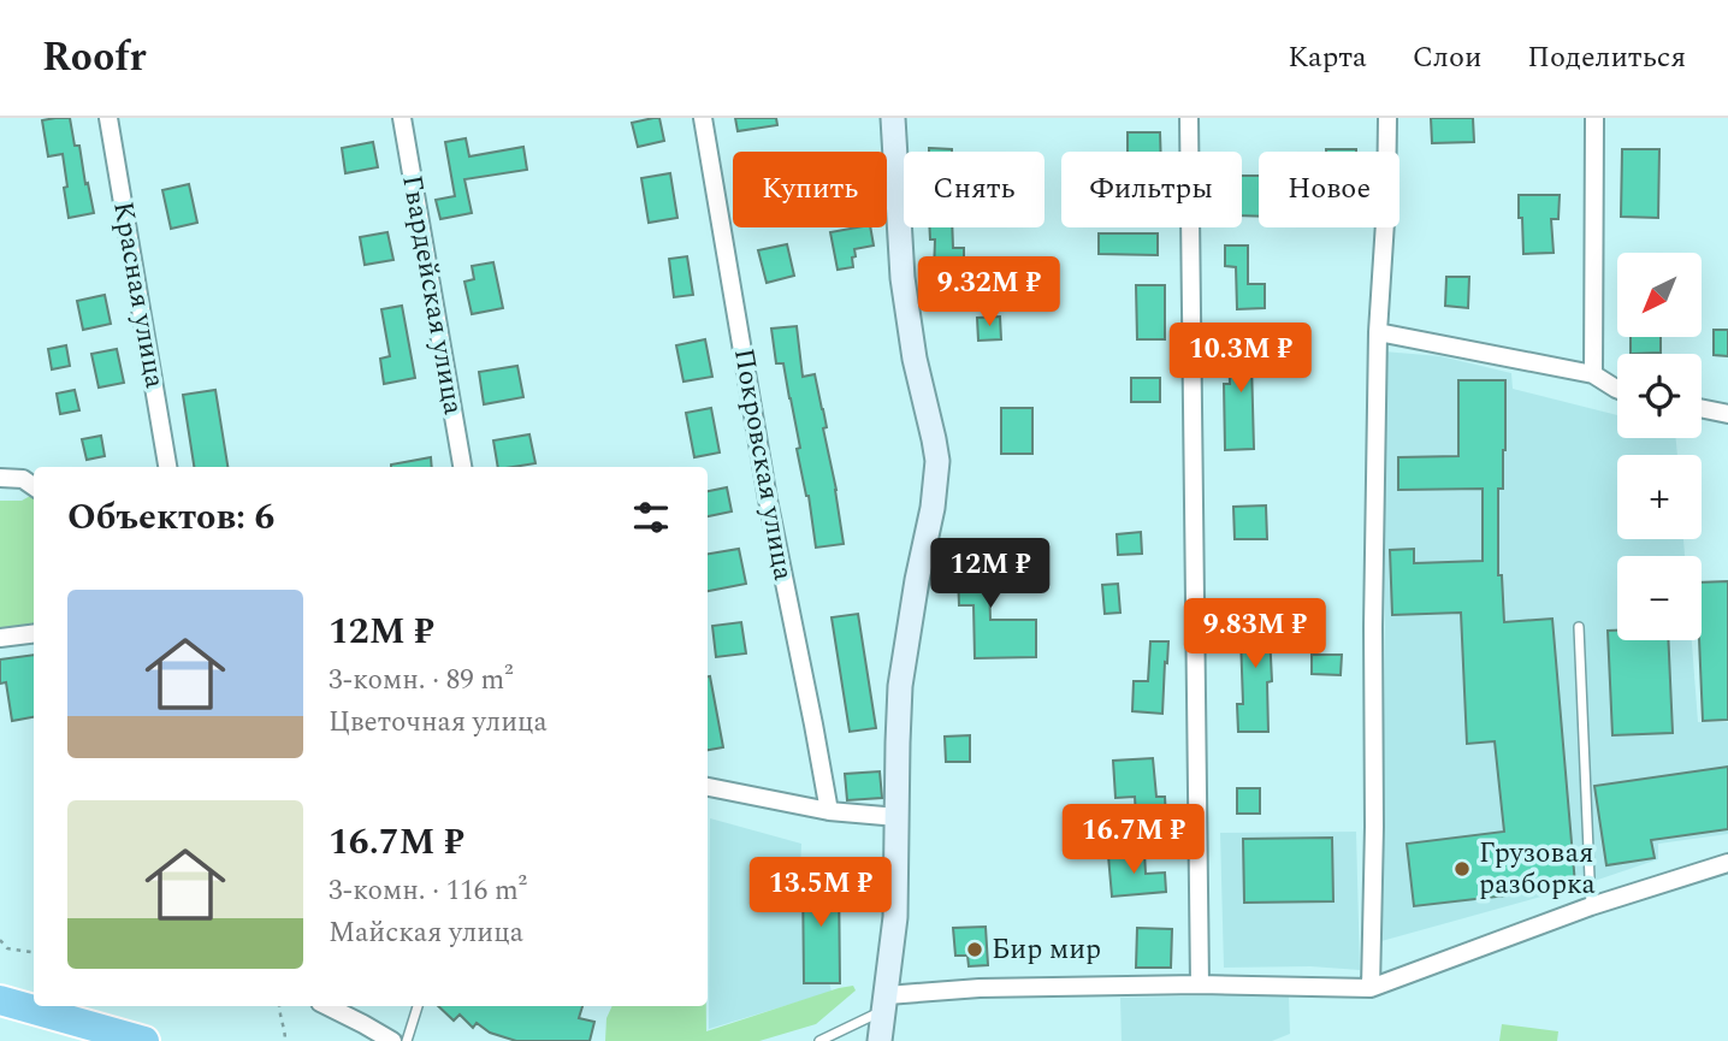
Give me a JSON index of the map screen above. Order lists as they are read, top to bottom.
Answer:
{
  "streets": {
    "street": ["Красная улица", "Гвардейская улица", "Покровская улица"]
  },
  "places": ["Грузовая разборка", "Бир мир"],
  "north": "bottom left",
  "page": {
    "header": "Roofr",
    "nav": ["Карта", "Слои", "Поделиться"],
    "chip": [
      "Купить",
      "Снять",
      "Фильтры",
      "Новое"
    ],
    "map_buttons": ["+", "−"],
    "price": [
      "9.32M ₽",
      "10.3M ₽",
      "12M ₽",
      "9.83M ₽",
      "16.7M ₽",
      "13.5M ₽"
    ],
    "heading": "Объектов: 6",
    "list": [
      {
        "name": "12M ₽",
        "note": "3-комн. · 89 m² · Цветочная улица"
      },
      {
        "name": "16.7M ₽",
        "note": "3-комн. · 116 m² · Майская улица"
      }
    ]
  }
}
